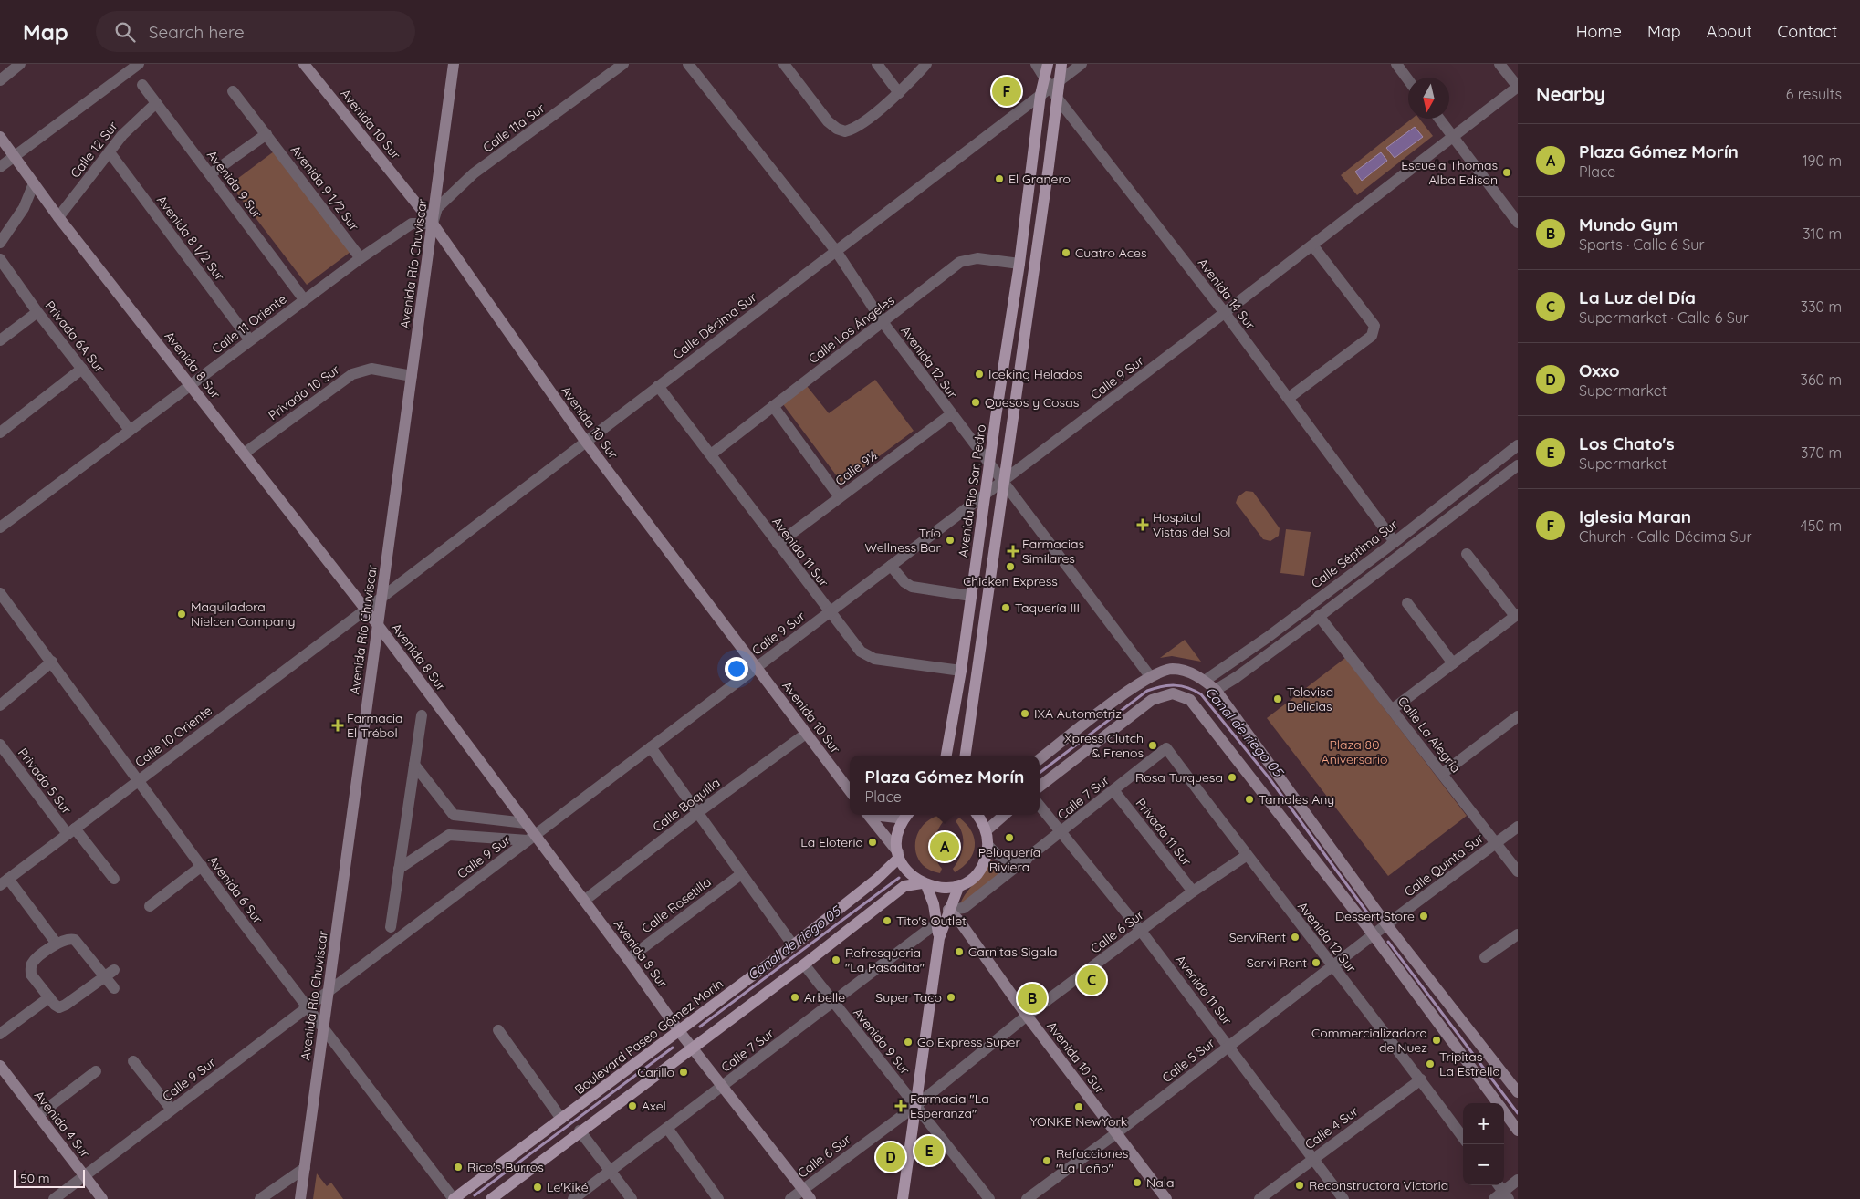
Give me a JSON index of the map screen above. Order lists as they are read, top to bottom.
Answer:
{
  "streets": {
    "main road": [
      "Avenida 10 Sur",
      "Avenida Río Chuviscar",
      "Avenida 8 Sur",
      "Avenida Río San Pedro",
      "Boulevard Paseo Gómez Morín",
      "Avenida 4 Sur"
    ],
    "street": [
      "Calle 11a Sur",
      "Calle 12 Sur",
      "Avenida 9 Sur",
      "Avenida 9 1/2 Sur",
      "Avenida 8 1/2 Sur",
      "Avenida 14 Sur",
      "Calle 11 Oriente",
      "Calle Décima Sur",
      "Calle Los Ángeles",
      "Privada 6A Sur",
      "Avenida 12 Sur",
      "Calle 9 Sur",
      "Privada 10 Sur",
      "Calle 9½",
      "Avenida 11 Sur",
      "Calle Séptima Sur",
      "Calle La Alegría",
      "Calle 10 Oriente",
      "Privada 5 Sur",
      "Calle 7 Sur",
      "Calle Boquilla",
      "Privada 11 Sur",
      "Calle Quinta Sur",
      "Avenida 6 Sur",
      "Calle Rosetilla",
      "Calle 6 Sur",
      "Calle 5 Sur",
      "Calle 4 Sur"
    ]
  },
  "crossings": [
    ["Avenida 10 Sur", "Calle 11a Sur"],
    ["Avenida 10 Sur", "Avenida Río Chuviscar"],
    ["Avenida 10 Sur", "Calle 11 Oriente"],
    ["Avenida 10 Sur", "Calle Décima Sur"],
    ["Avenida 10 Sur", "Calle 9 Sur"],
    ["Avenida 10 Sur", "Calle 7 Sur"],
    ["Avenida 10 Sur", "Calle Boquilla"],
    ["Avenida 10 Sur", "Calle 6 Sur"],
    ["Avenida 10 Sur", "Calle 5 Sur"],
    ["Calle 11a Sur", "Avenida Río Chuviscar"],
    ["Calle 11a Sur", "Calle 11 Oriente"],
    ["Calle 12 Sur", "Avenida 9 Sur"],
    ["Calle 12 Sur", "Avenida 8 1/2 Sur"],
    ["Calle 12 Sur", "Avenida 8 Sur"],
    ["Avenida 9 Sur", "Calle 11 Oriente"],
    ["Avenida 9 Sur", "Calle 7 Sur"],
    ["Avenida 9 Sur", "Calle 6 Sur"],
    ["Avenida 9 1/2 Sur", "Calle 11 Oriente"],
    ["Avenida 8 1/2 Sur", "Calle 11 Oriente"],
    ["Avenida Río Chuviscar", "Calle 11 Oriente"],
    ["Avenida Río Chuviscar", "Calle Décima Sur"],
    ["Avenida Río Chuviscar", "Avenida 8 Sur"],
    ["Avenida Río Chuviscar", "Calle 9 Sur"],
    ["Avenida Río Chuviscar", "Privada 10 Sur"],
    ["Avenida Río Chuviscar", "Avenida 6 Sur"],
    ["Avenida 14 Sur", "Calle 9 Sur"],
    ["Avenida 14 Sur", "Avenida Río San Pedro"],
    ["Avenida 14 Sur", "Calle Séptima Sur"],
    ["Calle 11 Oriente", "Privada 6A Sur"],
    ["Calle 11 Oriente", "Avenida 8 Sur"],
    ["Calle Décima Sur", "Avenida 12 Sur"],
    ["Calle Décima Sur", "Avenida 8 Sur"],
    ["Calle Décima Sur", "Avenida Río San Pedro"],
    ["Calle Décima Sur", "Avenida 11 Sur"],
    ["Calle Décima Sur", "Calle 10 Oriente"],
    ["Calle Los Ángeles", "Avenida 12 Sur"],
    ["Calle Los Ángeles", "Avenida Río San Pedro"],
    ["Calle Los Ángeles", "Avenida 11 Sur"],
    ["Avenida 12 Sur", "Calle 9 Sur"],
    ["Avenida 12 Sur", "Calle 9½"],
    ["Avenida 12 Sur", "Avenida Río San Pedro"],
    ["Avenida 12 Sur", "Calle 7 Sur"],
    ["Avenida 12 Sur", "Calle 6 Sur"],
    ["Avenida 12 Sur", "Calle 5 Sur"],
    ["Avenida 12 Sur", "Calle 4 Sur"],
    ["Avenida 8 Sur", "Calle 9 Sur"],
    ["Avenida 8 Sur", "Privada 10 Sur"],
    ["Avenida 8 Sur", "Calle 10 Oriente"],
    ["Avenida 8 Sur", "Calle 7 Sur"],
    ["Avenida 8 Sur", "Calle Boquilla"],
    ["Avenida 8 Sur", "Calle Rosetilla"],
    ["Avenida 8 Sur", "Calle 6 Sur"],
    ["Avenida 8 Sur", "Boulevard Paseo Gómez Morín"],
    ["Calle 9 Sur", "Avenida Río San Pedro"],
    ["Calle 9 Sur", "Avenida 11 Sur"],
    ["Calle 9 Sur", "Avenida 6 Sur"],
    ["Calle 9 Sur", "Avenida 4 Sur"],
    ["Calle 9½", "Avenida 11 Sur"],
    ["Avenida Río San Pedro", "Avenida 11 Sur"],
    ["Avenida 11 Sur", "Calle 7 Sur"],
    ["Avenida 11 Sur", "Calle 6 Sur"],
    ["Avenida 11 Sur", "Calle 5 Sur"],
    ["Avenida 11 Sur", "Calle 4 Sur"],
    ["Calle La Alegría", "Calle Quinta Sur"],
    ["Calle 10 Oriente", "Privada 5 Sur"],
    ["Calle 10 Oriente", "Avenida 6 Sur"],
    ["Calle 7 Sur", "Privada 11 Sur"],
    ["Privada 11 Sur", "Calle 6 Sur"],
    ["Calle Quinta Sur", "Calle 5 Sur"],
    ["Avenida 6 Sur", "Boulevard Paseo Gómez Morín"]
  ],
  "water": ["Canal de riego 05"],
  "parks": ["Plaza 80 Aniversario"],
  "places": {
    "other": [
      "Escuela Thomas Alba Edison",
      "El Granero",
      "Cuatro Aces",
      "Iceking Helados",
      "Quesos y Cosas",
      "Trío Wellness Bar",
      "Chicken Express",
      "Taquería III",
      "Maquiladora Nielcen Company",
      "Televisa Delicias",
      "IXA Automotriz",
      "Xpress Clutch & Frenos",
      "Rosa Turquesa",
      "Tamales Any",
      "Peluquería Riviera",
      "La Elotería",
      "Dessert Store",
      "Tito's Outlet",
      "ServiRent",
      "Carnitas Sigala",
      "Refresqueria \"La Pasadita\"",
      "Servi Rent",
      "Arbelle",
      "Super Taco",
      "Commercializadora de Nuez",
      "Go Express Super",
      "Tripitas La Estrella",
      "Carillo",
      "Axel",
      "YONKE NewYork",
      "Refacciones \"La Laño\"",
      "Rico's Burros",
      "Nala",
      "Reconstructora Victoria",
      "Le'Kiké"
    ],
    "health": [
      "Hospital Vistas del Sol",
      "Farmacias Similares",
      "Farmacia El Trébol",
      "Farmacia \"La Esperanza\""
    ]
  },
  "scale_bar": "50 m",
  "north": "bottom",
  "page": {
    "header": "Map",
    "search": "Search here",
    "nav": [
      "Home",
      "Map",
      "About",
      "Contact"
    ],
    "heading": ["Nearby", "6 results"],
    "pins": [
      "F",
      "A",
      "C",
      "B",
      "E",
      "D"
    ],
    "list": [
      {
        "mark": "A",
        "name": "Plaza Gómez Morín",
        "note": "Place",
        "value": "190 m"
      },
      {
        "mark": "B",
        "name": "Mundo Gym",
        "note": "Sports · Calle 6 Sur",
        "value": "310 m"
      },
      {
        "mark": "C",
        "name": "La Luz del Día",
        "note": "Supermarket · Calle 6 Sur",
        "value": "330 m"
      },
      {
        "mark": "D",
        "name": "Oxxo",
        "note": "Supermarket",
        "value": "360 m"
      },
      {
        "mark": "E",
        "name": "Los Chato's",
        "note": "Supermarket",
        "value": "370 m"
      },
      {
        "mark": "F",
        "name": "Iglesia Maran",
        "note": "Church · Calle Décima Sur",
        "value": "450 m"
      }
    ],
    "popup": ["Plaza Gómez Morín", "Place"],
    "map_buttons": ["+", "−"],
    "scale": "50 m"
  }
}
